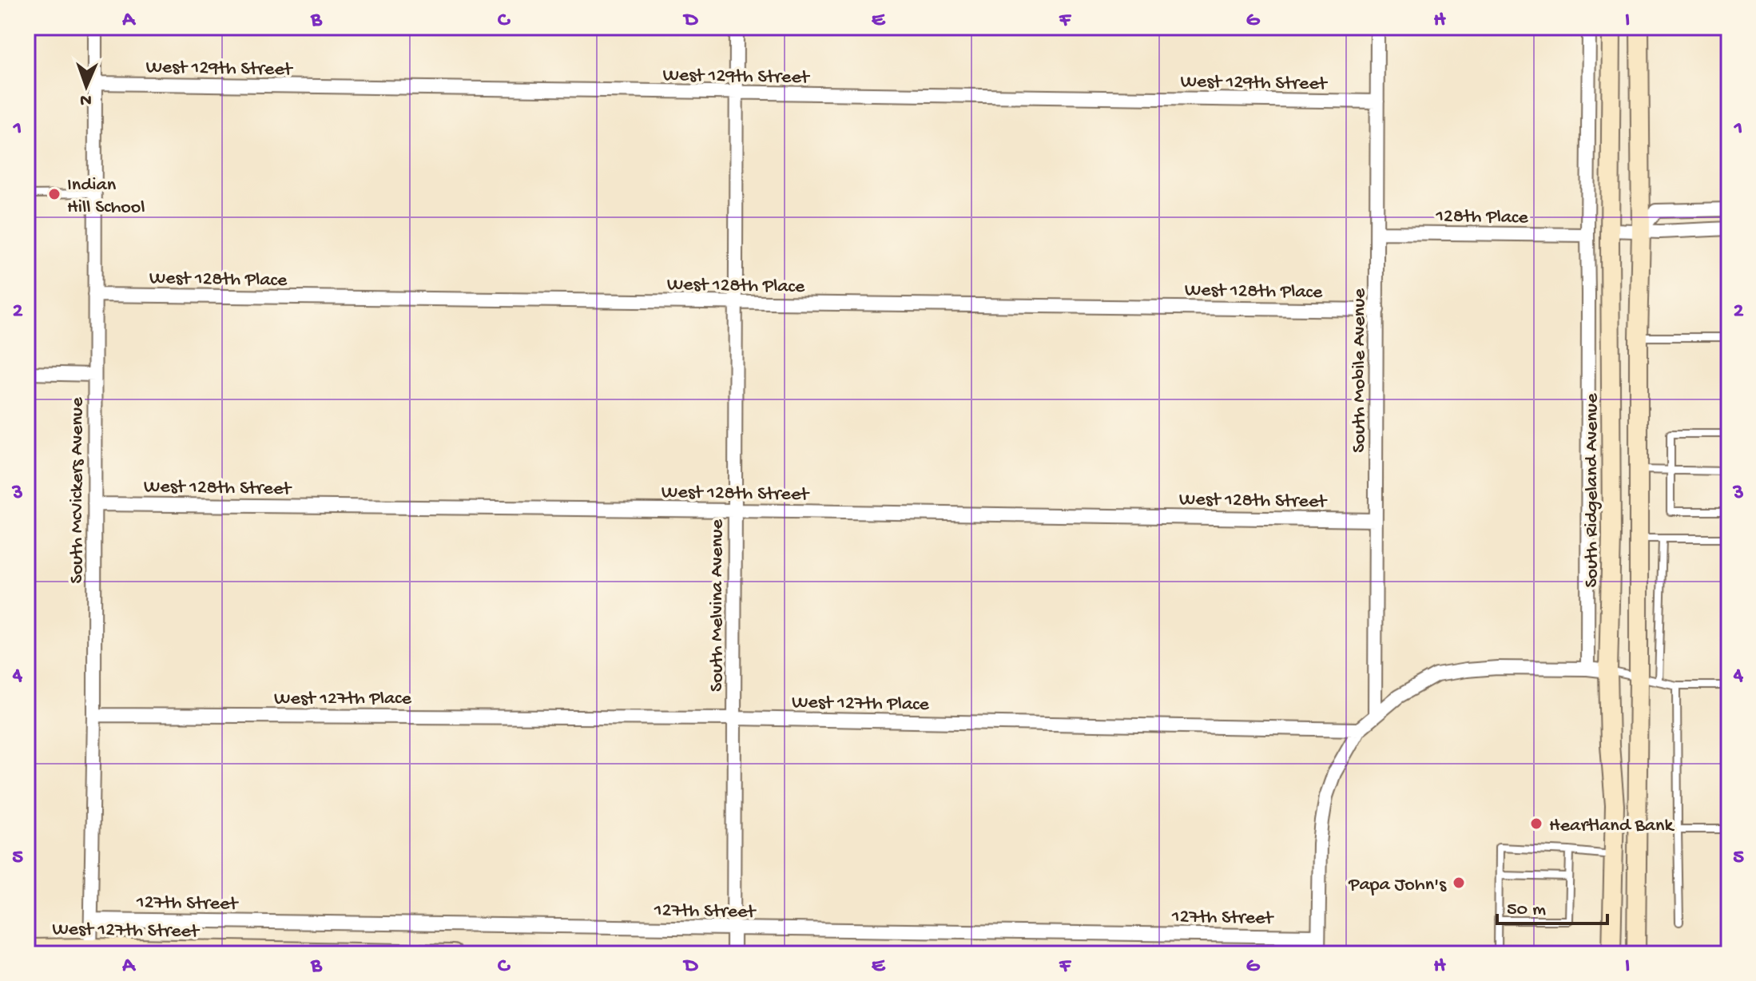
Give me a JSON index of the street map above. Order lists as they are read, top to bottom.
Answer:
{
  "streets": {
    "main road": ["South Ridgeland Avenue", "West 127th Street"],
    "street": [
      "West 129th Street",
      "128th Place",
      "West 128th Place",
      "South Mobile Avenue",
      "West 128th Street",
      "South McVickers Avenue",
      "South Melvina Avenue",
      "West 127th Place",
      "127th Street"
    ]
  },
  "crossings": [
    ["West 129th Street", "South Mobile Avenue"],
    ["West 129th Street", "South McVickers Avenue"],
    ["West 129th Street", "South Melvina Avenue"],
    ["128th Place", "South Mobile Avenue"],
    ["West 128th Place", "South Mobile Avenue"],
    ["West 128th Place", "South McVickers Avenue"],
    ["West 128th Place", "South Melvina Avenue"],
    ["South Mobile Avenue", "West 128th Street"],
    ["West 128th Street", "South McVickers Avenue"],
    ["West 128th Street", "South Melvina Avenue"],
    ["South McVickers Avenue", "West 127th Place"],
    ["South McVickers Avenue", "127th Street"],
    ["South McVickers Avenue", "West 127th Street"],
    ["South Melvina Avenue", "West 127th Place"],
    ["South Melvina Avenue", "127th Street"]
  ],
  "places": ["Indian Hill School", "Heartland Bank", "Papa John's"],
  "scale_bar": "50 m",
  "north": "bottom",
  "grid": {
    "columns": [
      "A",
      "B",
      "C",
      "D",
      "E",
      "F",
      "G",
      "H",
      "I"
    ],
    "rows": [
      "1",
      "2",
      "3",
      "4",
      "5"
    ]
  }
}
